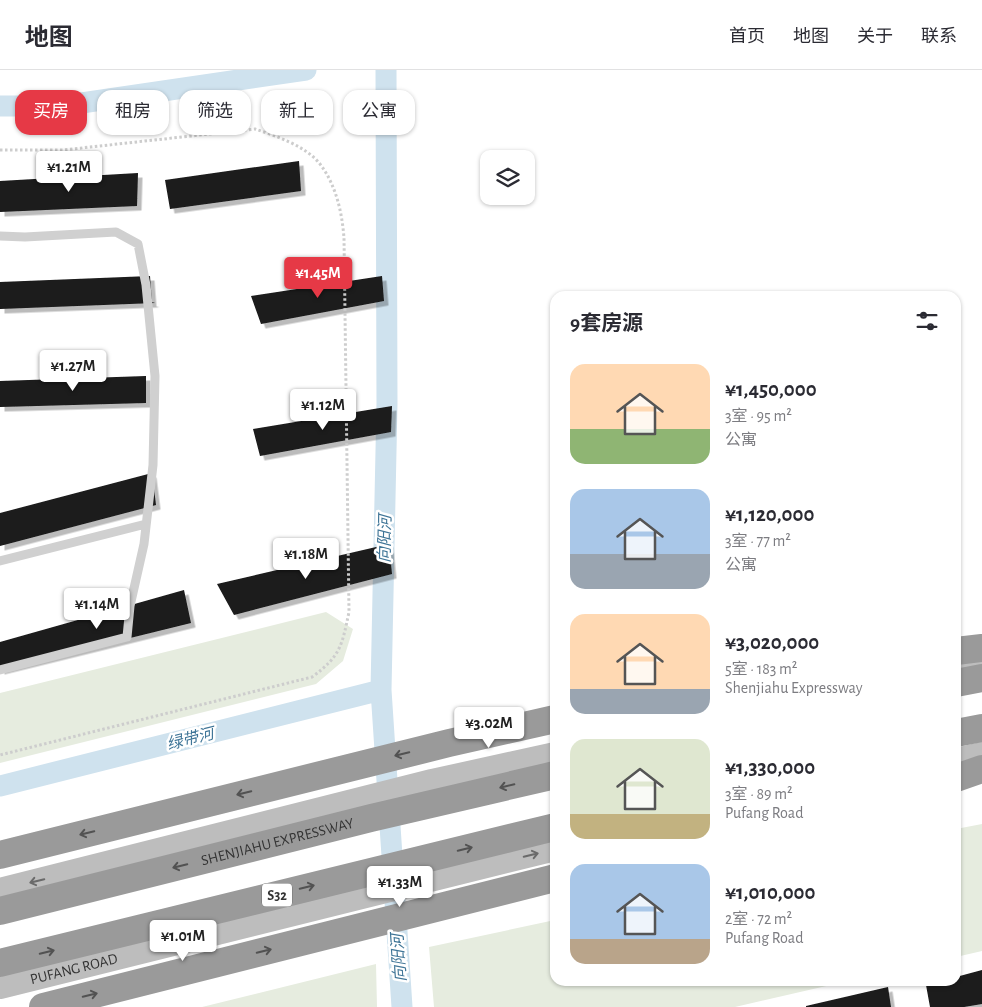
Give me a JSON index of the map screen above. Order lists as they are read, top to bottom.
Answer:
{
  "streets": {
    "highway": ["SHENJIAHU EXPRESSWAY", "S32"],
    "main road": ["PUFANG ROAD"]
  },
  "water": ["向阳河", "绿带河"],
  "page": {
    "header": "地图",
    "nav": [
      "首页",
      "地图",
      "关于",
      "联系"
    ],
    "chip": [
      "买房",
      "租房",
      "筛选",
      "新上",
      "公寓"
    ],
    "price": [
      "¥1.21M",
      "¥1.45M",
      "¥1.27M",
      "¥1.12M",
      "¥1.18M",
      "¥1.14M",
      "¥3.02M",
      "¥1.33M",
      "¥1.01M"
    ],
    "heading": "9套房源",
    "list": [
      {
        "name": "¥1,450,000",
        "note": "3室 · 95 m² · 公寓"
      },
      {
        "name": "¥1,120,000",
        "note": "3室 · 77 m² · 公寓"
      },
      {
        "name": "¥3,020,000",
        "note": "5室 · 183 m² · Shenjiahu Expressway"
      },
      {
        "name": "¥1,330,000",
        "note": "3室 · 89 m² · Pufang Road"
      },
      {
        "name": "¥1,010,000",
        "note": "2室 · 72 m² · Pufang Road"
      }
    ]
  }
}
